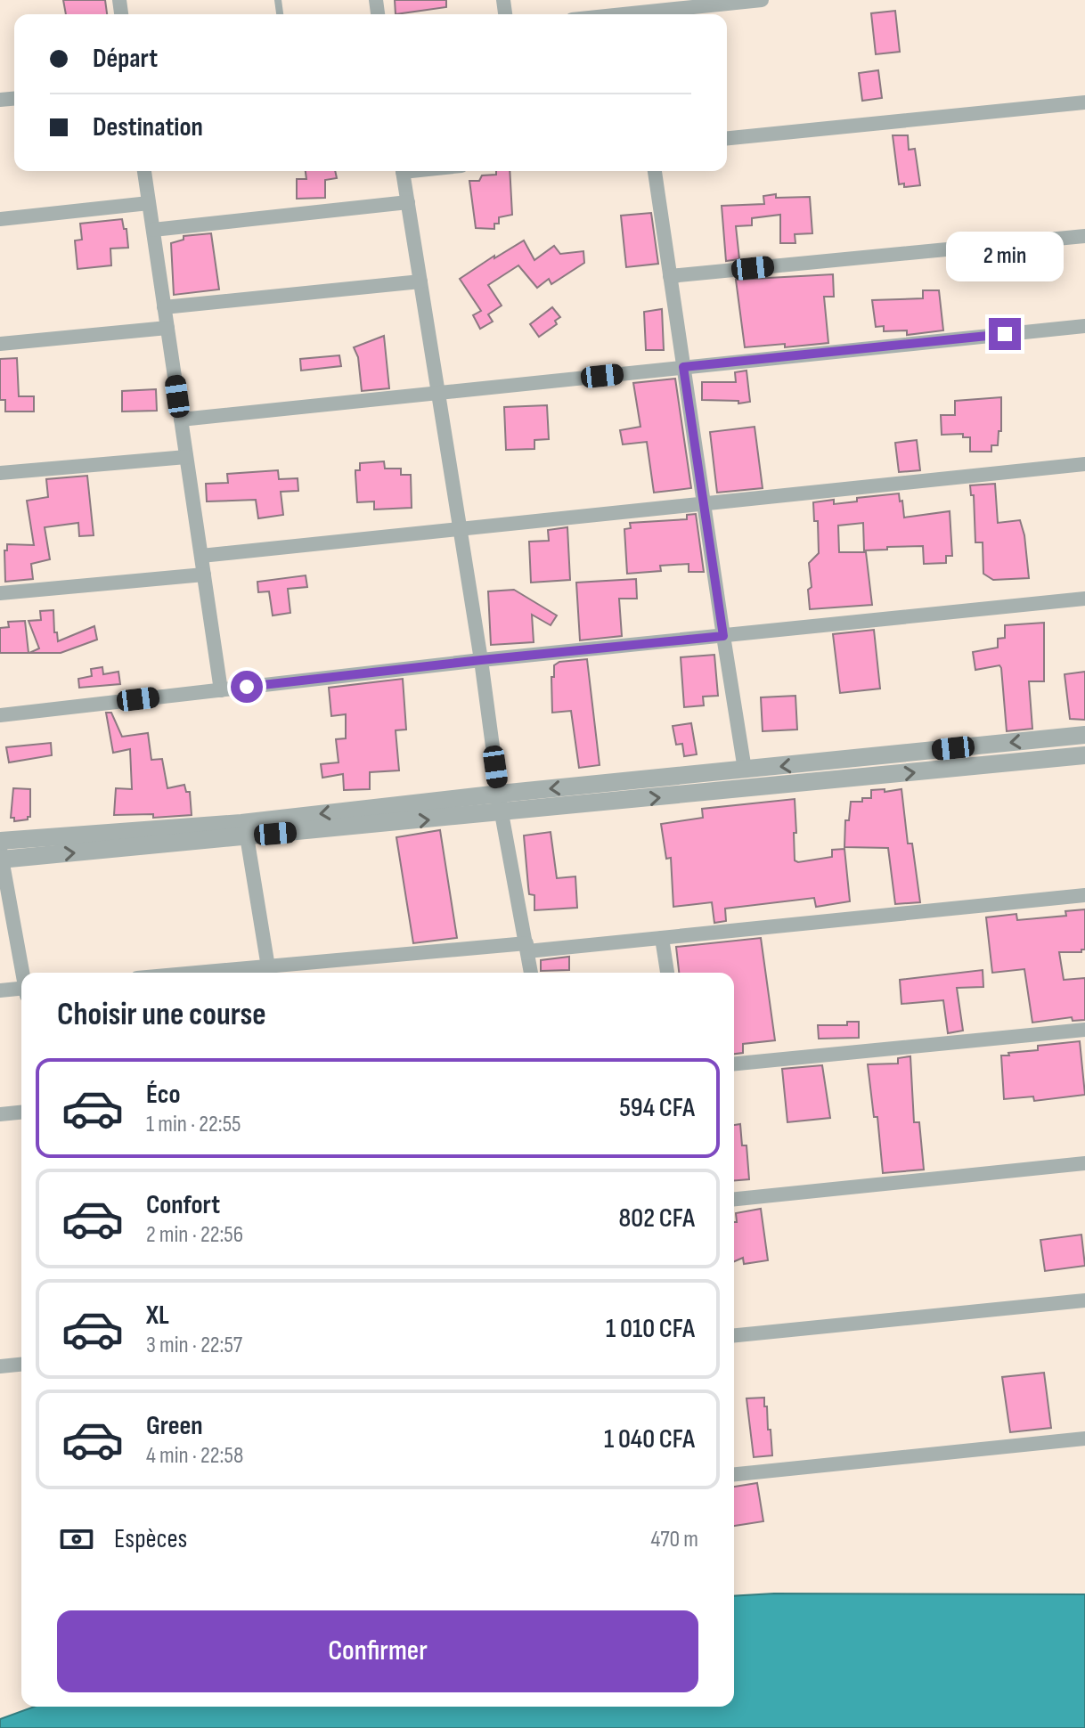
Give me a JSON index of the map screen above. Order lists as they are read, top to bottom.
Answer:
{
  "page": {
    "banner": ["Départ", "Destination"],
    "bubble": "2 min",
    "heading": "Choisir une course",
    "list": [
      {
        "name": "Éco",
        "note": "1 min · 22:55",
        "value": "594 CFA"
      },
      {
        "name": "Confort",
        "note": "2 min · 22:56",
        "value": "802 CFA"
      },
      {
        "name": "XL",
        "note": "3 min · 22:57",
        "value": "1 010 CFA"
      },
      {
        "name": "Green",
        "note": "4 min · 22:58",
        "value": "1 040 CFA"
      }
    ],
    "pay": ["Espèces", "470 m"],
    "buttons": "Confirmer"
  }
}
